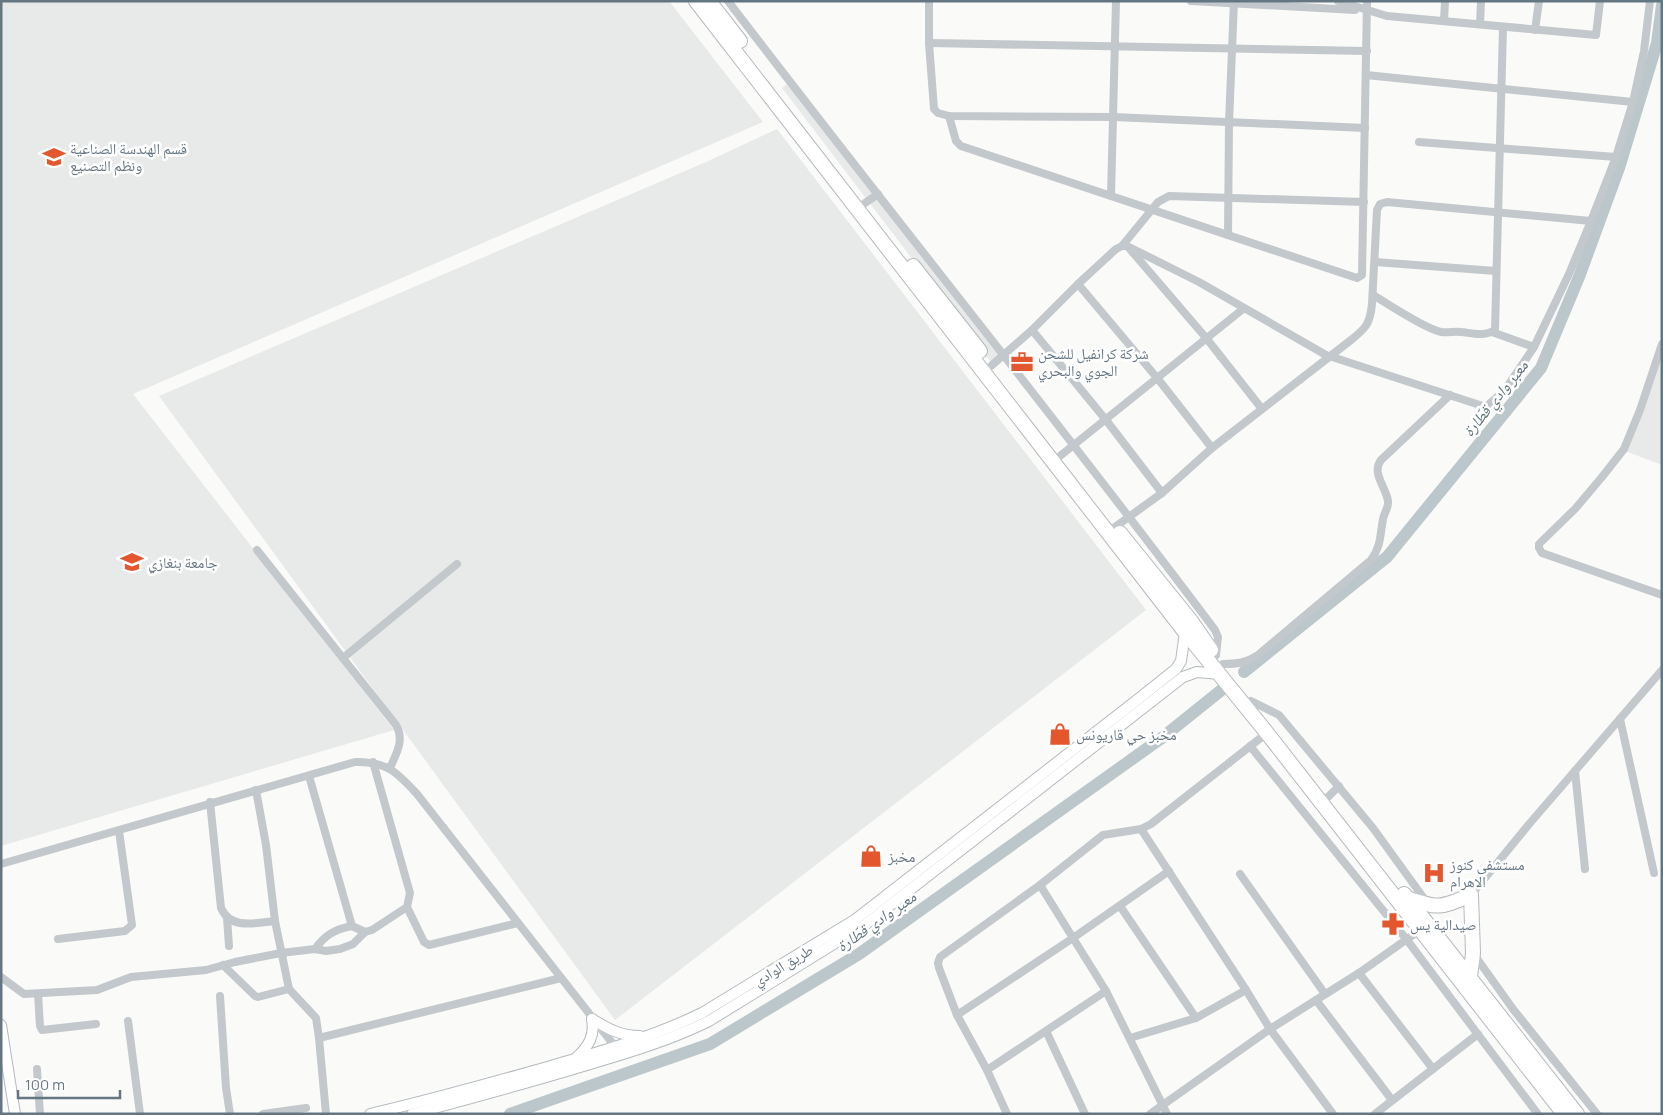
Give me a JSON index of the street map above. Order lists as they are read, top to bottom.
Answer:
{
  "streets": {
    "main road": ["طريق الوادي"]
  },
  "water": ["معبر وادي قطّارة"],
  "places": {
    "school or university": ["قسم الهندسة الصناعية ونظم التصنيع", "جامعة بنغازي"],
    "office": ["شركة كرانفيل للشحن الجوي والبحري"],
    "shop": ["مخبز حي قاريونس", "مخبز"],
    "hospital": ["مستشفى كنوز الاهرام"],
    "pharmacy": ["صيدالية يس"]
  },
  "scale_bar": "100 m"
}
